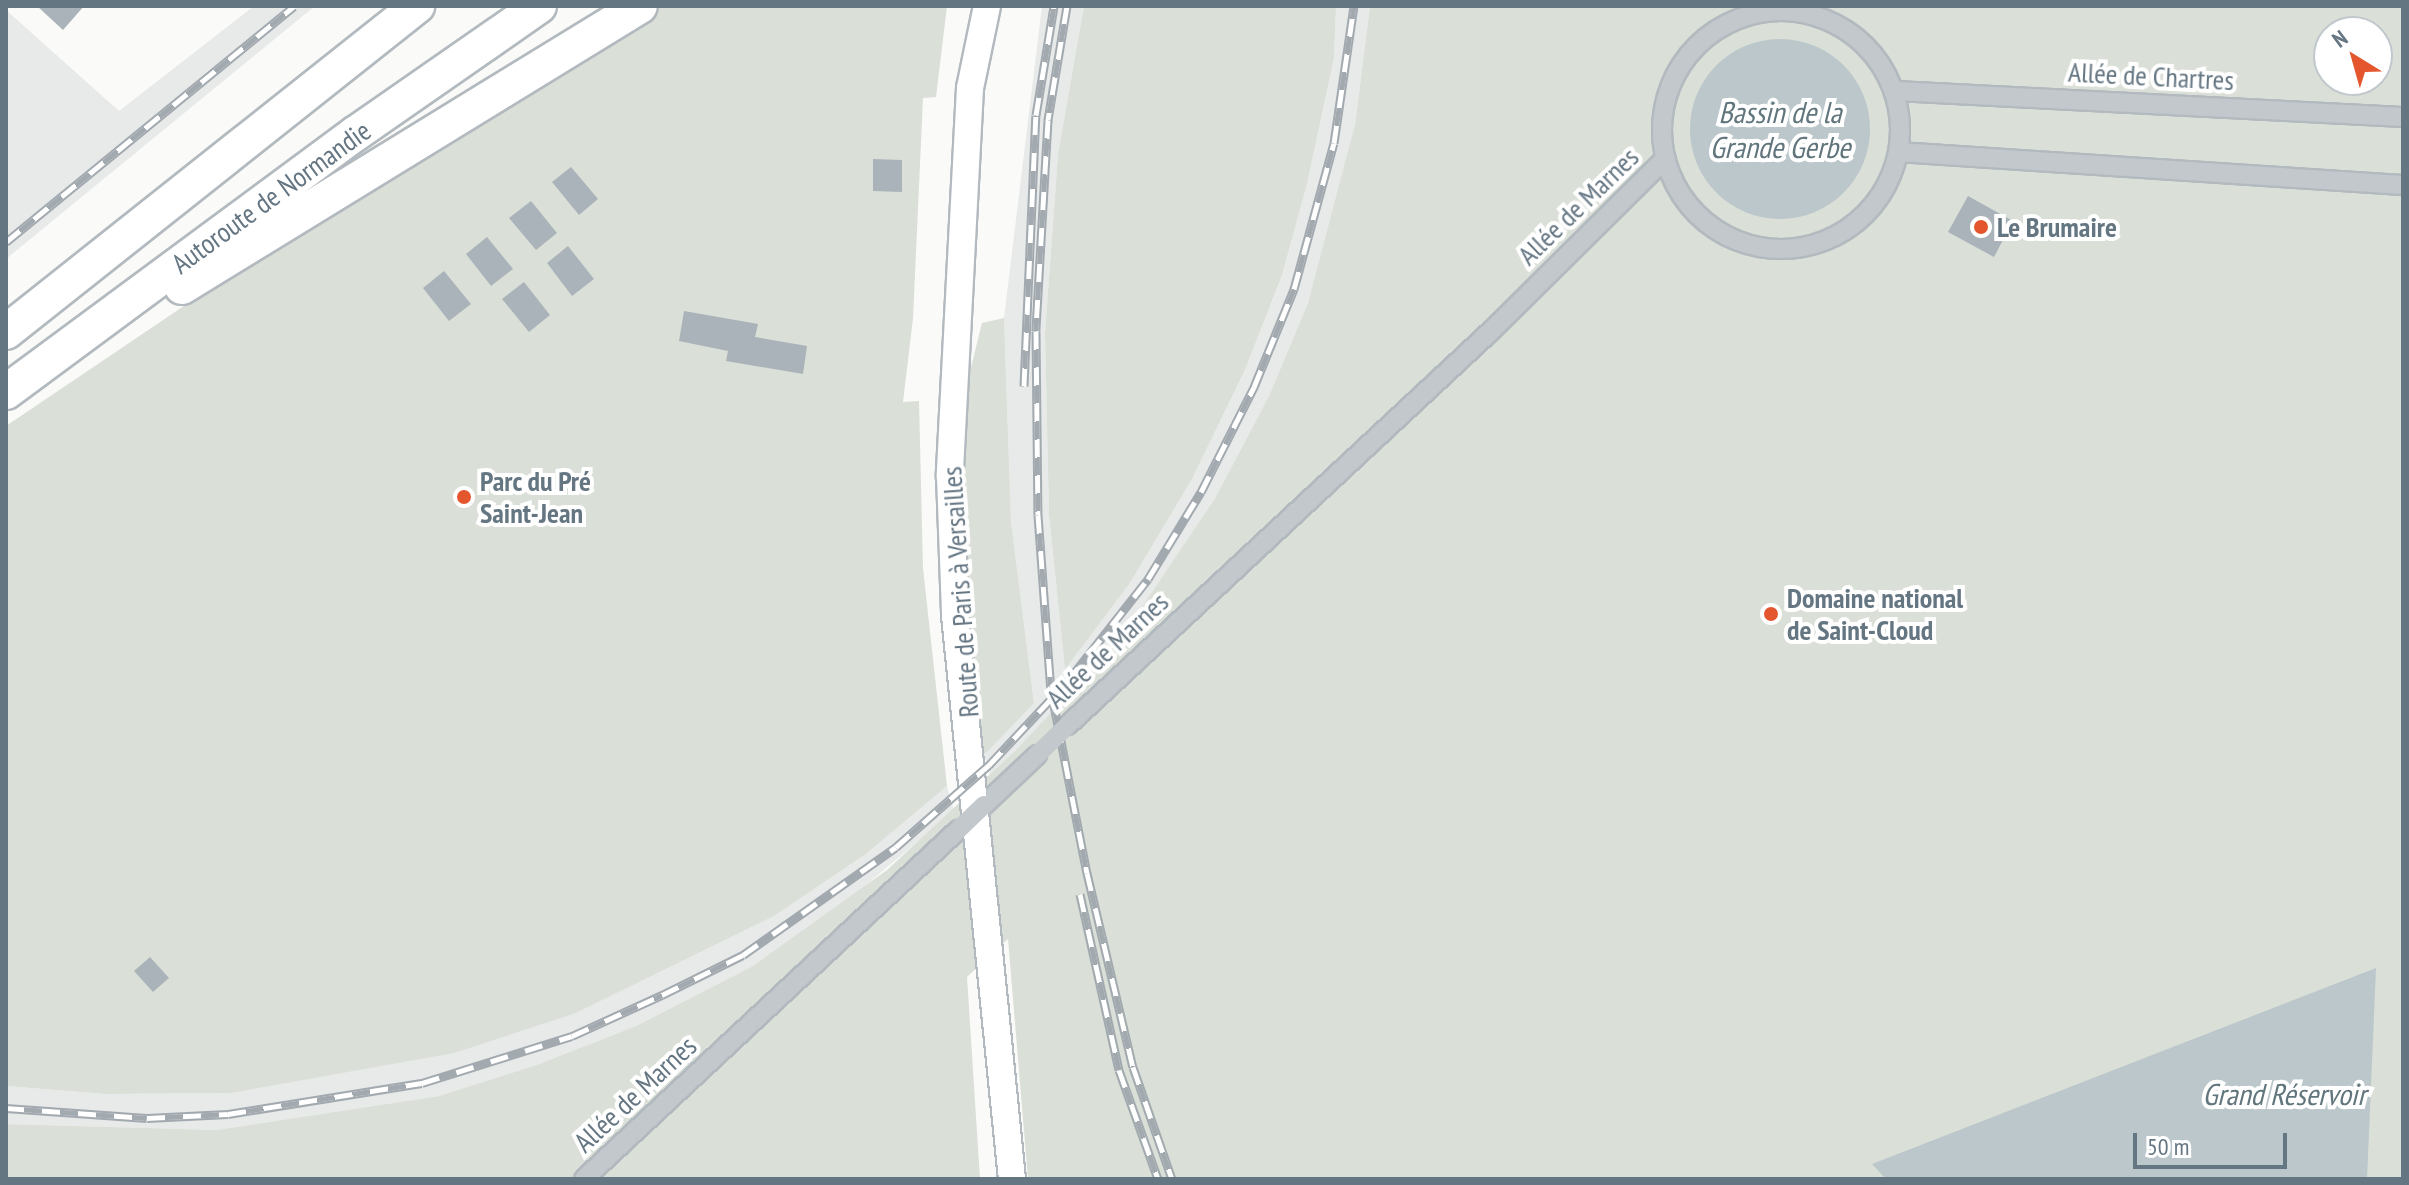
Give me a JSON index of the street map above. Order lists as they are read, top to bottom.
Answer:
{
  "streets": {
    "highway": ["Autoroute de Normandie"],
    "main road": ["Route de Paris à Versailles"],
    "street": ["Allée de Chartres", "Allée de Marnes"]
  },
  "crossings": [
    ["Allée de Chartres", "Allée de Marnes"]
  ],
  "water": ["Bassin de la Grande Gerbe", "Grand Réservoir"],
  "places": ["Le Brumaire", "Parc du Pré Saint-Jean", "Domaine national de Saint-Cloud"],
  "scale_bar": "50 m",
  "north": "top left"
}
